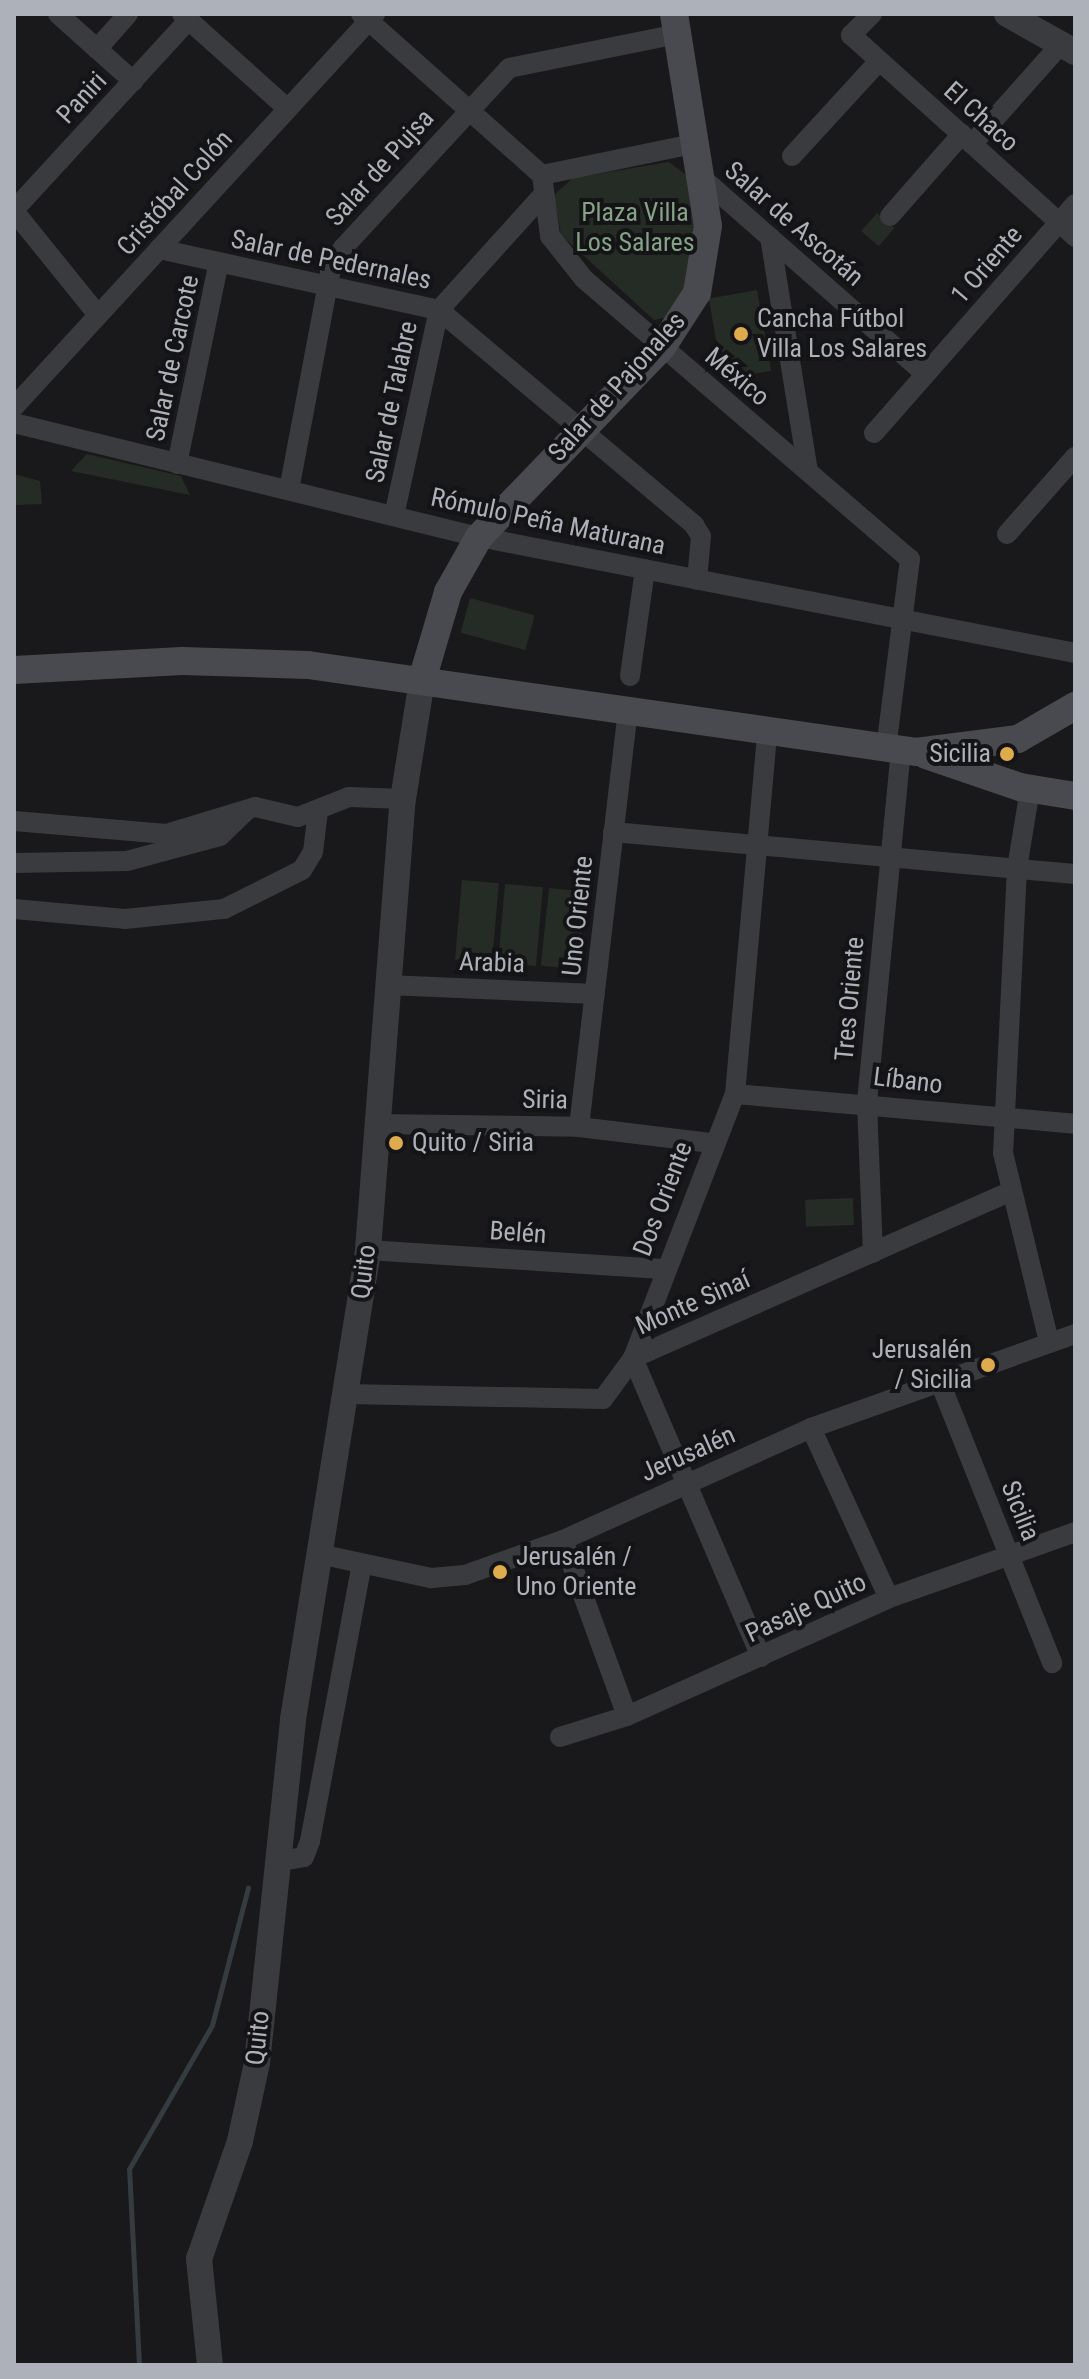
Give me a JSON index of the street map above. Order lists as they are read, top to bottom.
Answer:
{
  "streets": {
    "main road": ["Salar de Pajonales"],
    "street": [
      "Paniri",
      "El Chaco",
      "Salar de Pujsa",
      "Cristóbal Colón",
      "Salar de Ascotán",
      "Salar de Pedernales",
      "1 Oriente",
      "Salar de Carcote",
      "México",
      "Salar de Talabre",
      "Rómulo Peña Maturana",
      "Uno Oriente",
      "Arabia",
      "Tres Oriente",
      "Líbano",
      "Siria",
      "Dos Oriente",
      "Belén",
      "Quito",
      "Monte Sinaí",
      "Jerusalén",
      "Sicilia",
      "Pasaje Quito"
    ]
  },
  "crossings": [
    ["El Chaco", "1 Oriente"],
    ["Salar de Pujsa", "Salar de Pedernales"],
    ["Salar de Pujsa", "Salar de Pajonales"],
    ["Salar de Pujsa", "Rómulo Peña Maturana"],
    ["Cristóbal Colón", "Salar de Pedernales"],
    ["Salar de Ascotán", "1 Oriente"],
    ["Salar de Ascotán", "Salar de Pajonales"],
    ["Salar de Pedernales", "Salar de Carcote"],
    ["Salar de Pedernales", "Salar de Pajonales"],
    ["Salar de Pedernales", "Salar de Talabre"],
    ["Salar de Pedernales", "Rómulo Peña Maturana"],
    ["Salar de Carcote", "Rómulo Peña Maturana"],
    ["México", "Salar de Pajonales"],
    ["México", "Salar de Talabre"],
    ["México", "Rómulo Peña Maturana"],
    ["México", "Tres Oriente"],
    ["Salar de Pajonales", "Rómulo Peña Maturana"],
    ["Salar de Pajonales", "Quito"],
    ["Salar de Talabre", "Rómulo Peña Maturana"],
    ["Uno Oriente", "Arabia"],
    ["Uno Oriente", "Siria"],
    ["Arabia", "Quito"],
    ["Tres Oriente", "Líbano"],
    ["Tres Oriente", "Monte Sinaí"],
    ["Líbano", "Dos Oriente"],
    ["Siria", "Dos Oriente"],
    ["Siria", "Quito"],
    ["Dos Oriente", "Belén"],
    ["Dos Oriente", "Monte Sinaí"],
    ["Belén", "Quito"],
    ["Quito", "Monte Sinaí"],
    ["Quito", "Jerusalén"],
    ["Jerusalén", "Sicilia"],
    ["Sicilia", "Pasaje Quito"]
  ],
  "parks": ["Plaza Villa Los Salares"],
  "places": [
    "Cancha Fútbol Villa Los Salares",
    "Sicilia",
    "Quito / Siria",
    "Jerusalén / Sicilia",
    "Jerusalén / Uno Oriente"
  ]
}
